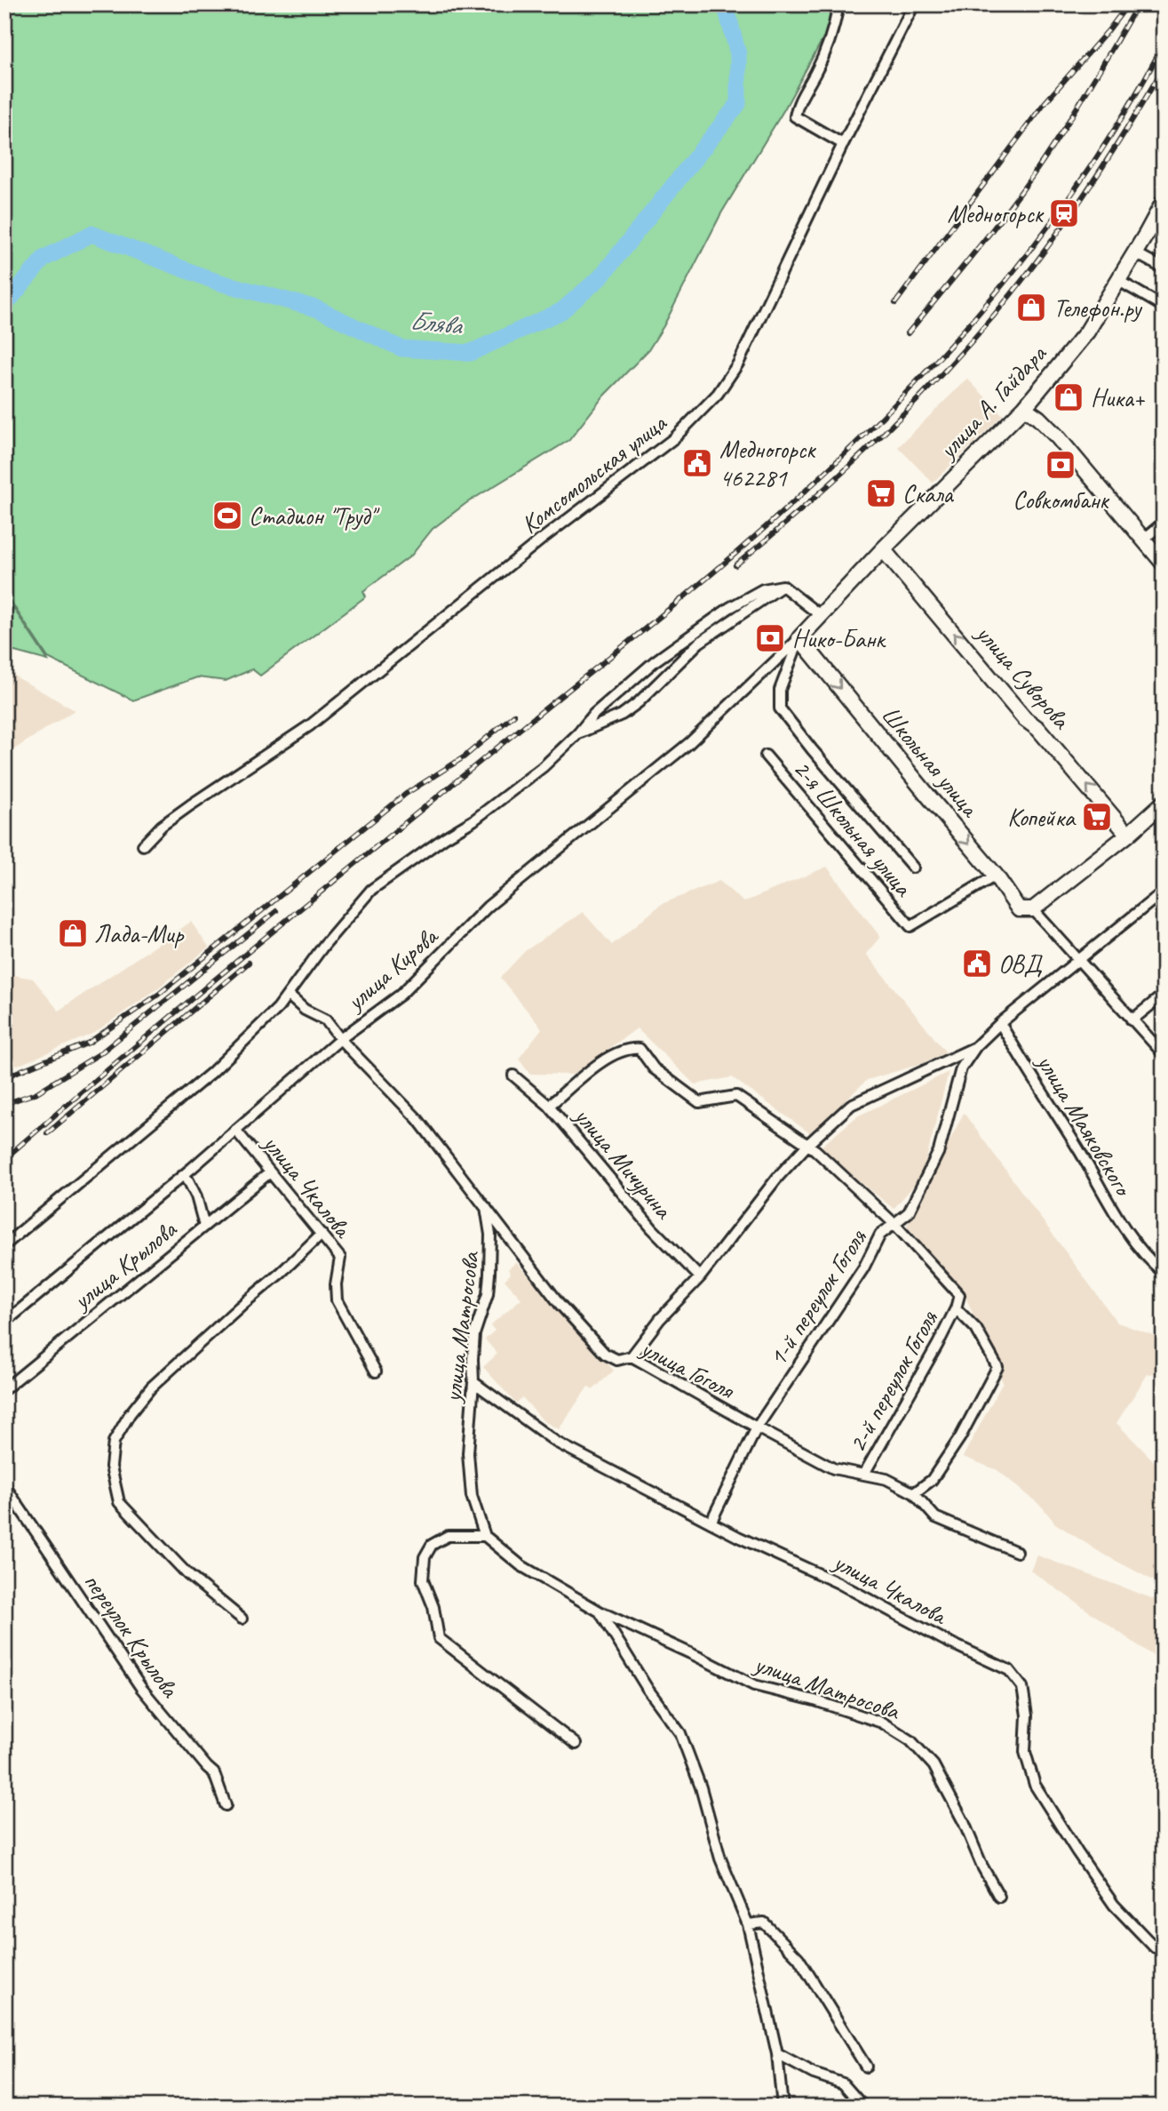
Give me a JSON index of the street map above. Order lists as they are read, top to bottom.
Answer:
{
  "streets": {
    "street": [
      "улица А. Гайдара",
      "Комсомольская улица",
      "улица Суворова",
      "Школьная улица",
      "2-я Школьная улица",
      "улица Кирова",
      "улица Маяковского",
      "улица Мичурина",
      "улица Чкалова",
      "улица Крылова",
      "1-й переулок Гоголя",
      "улица Матросова",
      "улица Гоголя",
      "2-й переулок Гоголя",
      "переулок Крылова"
    ]
  },
  "crossings": [
    ["улица А. Гайдара", "улица Суворова"],
    ["улица А. Гайдара", "Школьная улица"],
    ["улица А. Гайдара", "улица Кирова"],
    ["Школьная улица", "2-я Школьная улица"],
    ["Школьная улица", "улица Кирова"],
    ["улица Кирова", "улица Чкалова"],
    ["улица Кирова", "улица Гоголя"],
    ["улица Чкалова", "улица Крылова"],
    ["улица Чкалова", "1-й переулок Гоголя"],
    ["улица Чкалова", "улица Матросова"],
    ["1-й переулок Гоголя", "улица Гоголя"],
    ["улица Матросова", "улица Гоголя"],
    ["улица Гоголя", "2-й переулок Гоголя"]
  ],
  "one_way": ["улица Суворова", "Школьная улица"],
  "water": ["Блява"],
  "places": {
    "station": ["Медногорск"],
    "shop": ["Телефон.ру", "Ника+", "Лада-Мир"],
    "public building": ["Медногорск 462281", "ОВД"],
    "bank": ["Совкомбанк", "Нико-Банк"],
    "supermarket": ["Скала", "Копейка"],
    "sports": ["Стадион \"Труд\""]
  }
}
